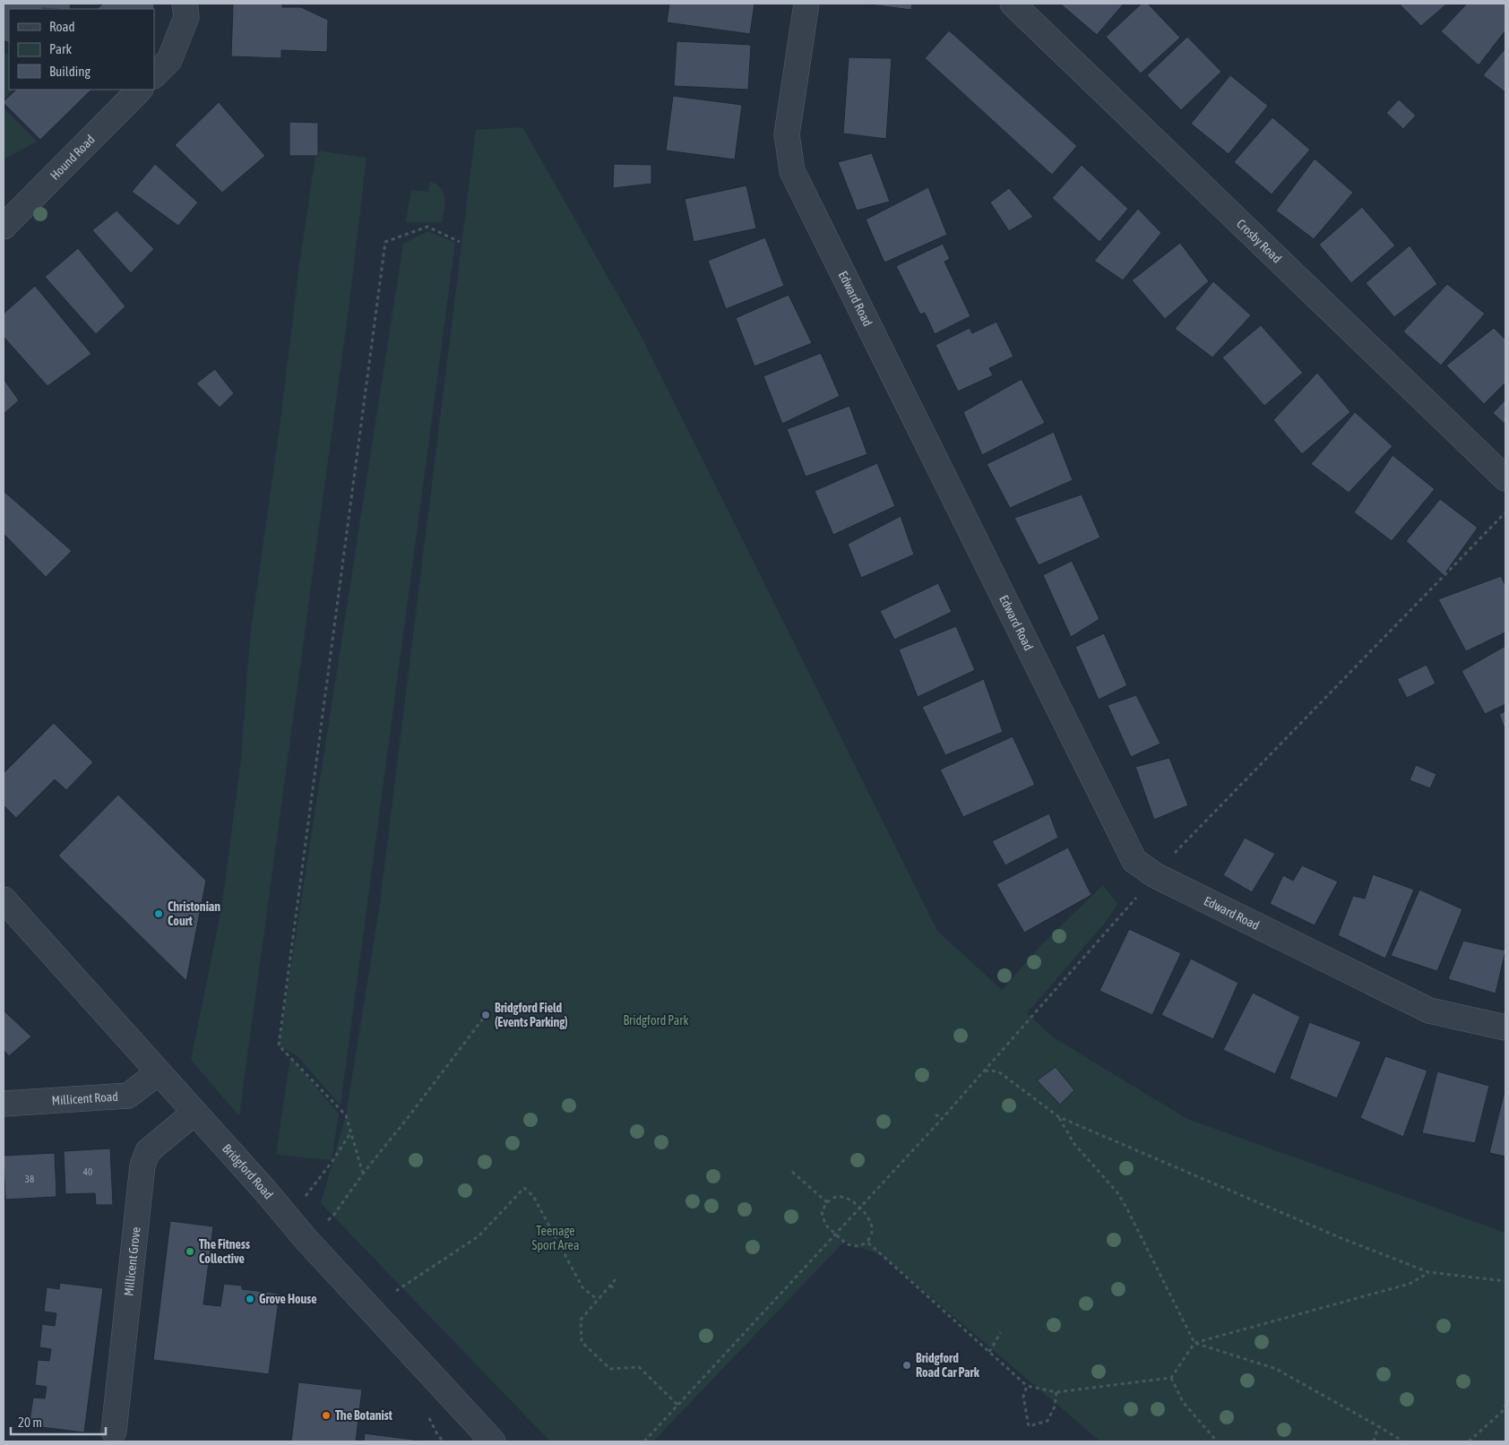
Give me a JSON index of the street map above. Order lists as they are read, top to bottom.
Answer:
{
  "streets": {
    "street": [
      "Hound Road",
      "Crosby Road",
      "Edward Road",
      "Millicent Road",
      "Bridgford Road",
      "Millicent Grove"
    ]
  },
  "crossings": [
    ["Millicent Road", "Bridgford Road"],
    ["Bridgford Road", "Millicent Grove"]
  ],
  "parks": ["Bridgford Park", "Teenage Sport Area"],
  "places": [
    "Christonian Court",
    "Bridgford Field (Events Parking)",
    "The Fitness Collective",
    "Grove House",
    "Bridgford Road Car Park",
    "The Botanist"
  ],
  "house_numbers": ["40", "38"],
  "legend": ["Road", "Park", "Building"],
  "scale_bar": "20 m"
}
